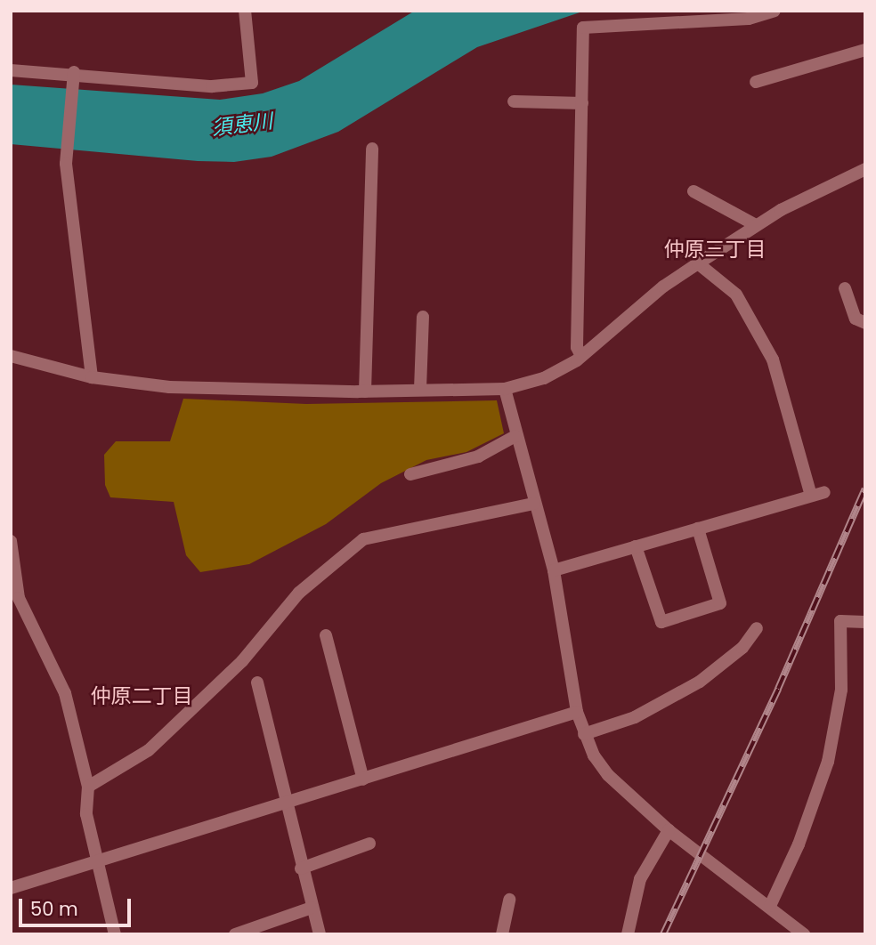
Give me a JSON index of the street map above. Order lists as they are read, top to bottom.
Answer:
{
  "districts": ["仲原三丁目", "仲原二丁目"],
  "water": ["須恵川"],
  "scale_bar": "50 m"
}
